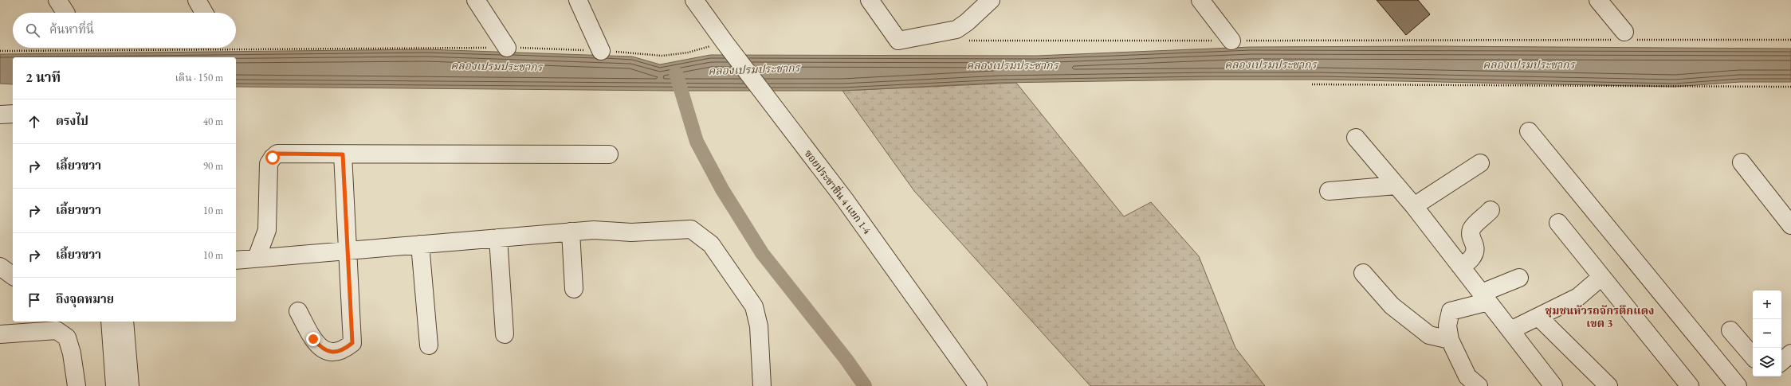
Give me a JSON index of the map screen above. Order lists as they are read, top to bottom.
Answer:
{
  "streets": {
    "street": ["ซอยประชาชื่น 4 แยก 1-4"]
  },
  "districts": ["ชุมชนหัวรถจักรตึกแดง เขต 3"],
  "water": ["คลองเปรมประชากร"],
  "page": {
    "search": "ค้นหาที่นี่",
    "heading": ["2 นาที", "เดิน · 150 m"],
    "list": [
      ["ตรงไป", "40 m"],
      ["เลี้ยวขวา", "90 m"],
      ["เลี้ยวขวา", "10 m"],
      ["เลี้ยวขวา", "10 m"],
      "ถึงจุดหมาย"
    ],
    "map_buttons": ["+", "−"]
  }
}
